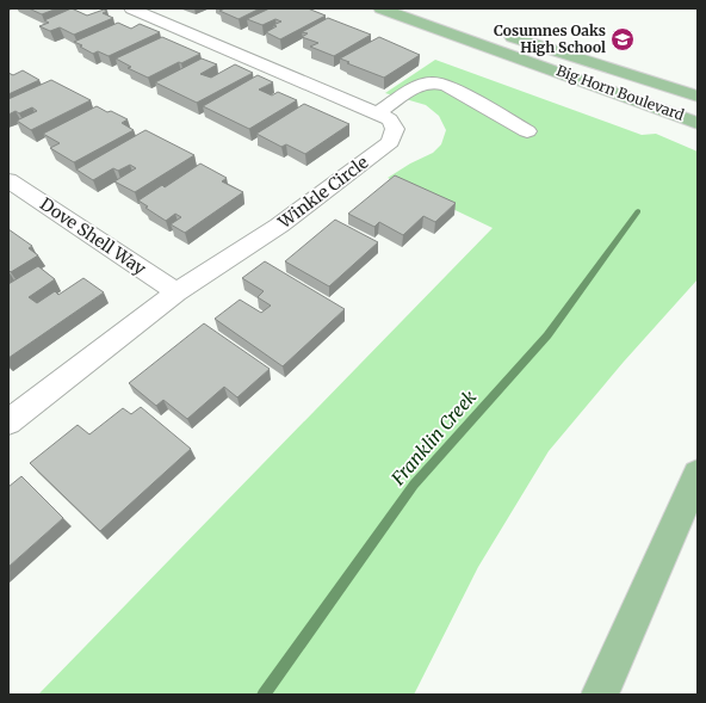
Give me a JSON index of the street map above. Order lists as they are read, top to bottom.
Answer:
{
  "streets": {
    "main road": ["Big Horn Boulevard"],
    "street": ["Winkle Circle", "Dove Shell Way"]
  },
  "crossings": [
    ["Winkle Circle", "Dove Shell Way"]
  ],
  "water": ["Franklin Creek"],
  "places": {
    "school or university": ["Cosumnes Oaks High School"]
  }
}
